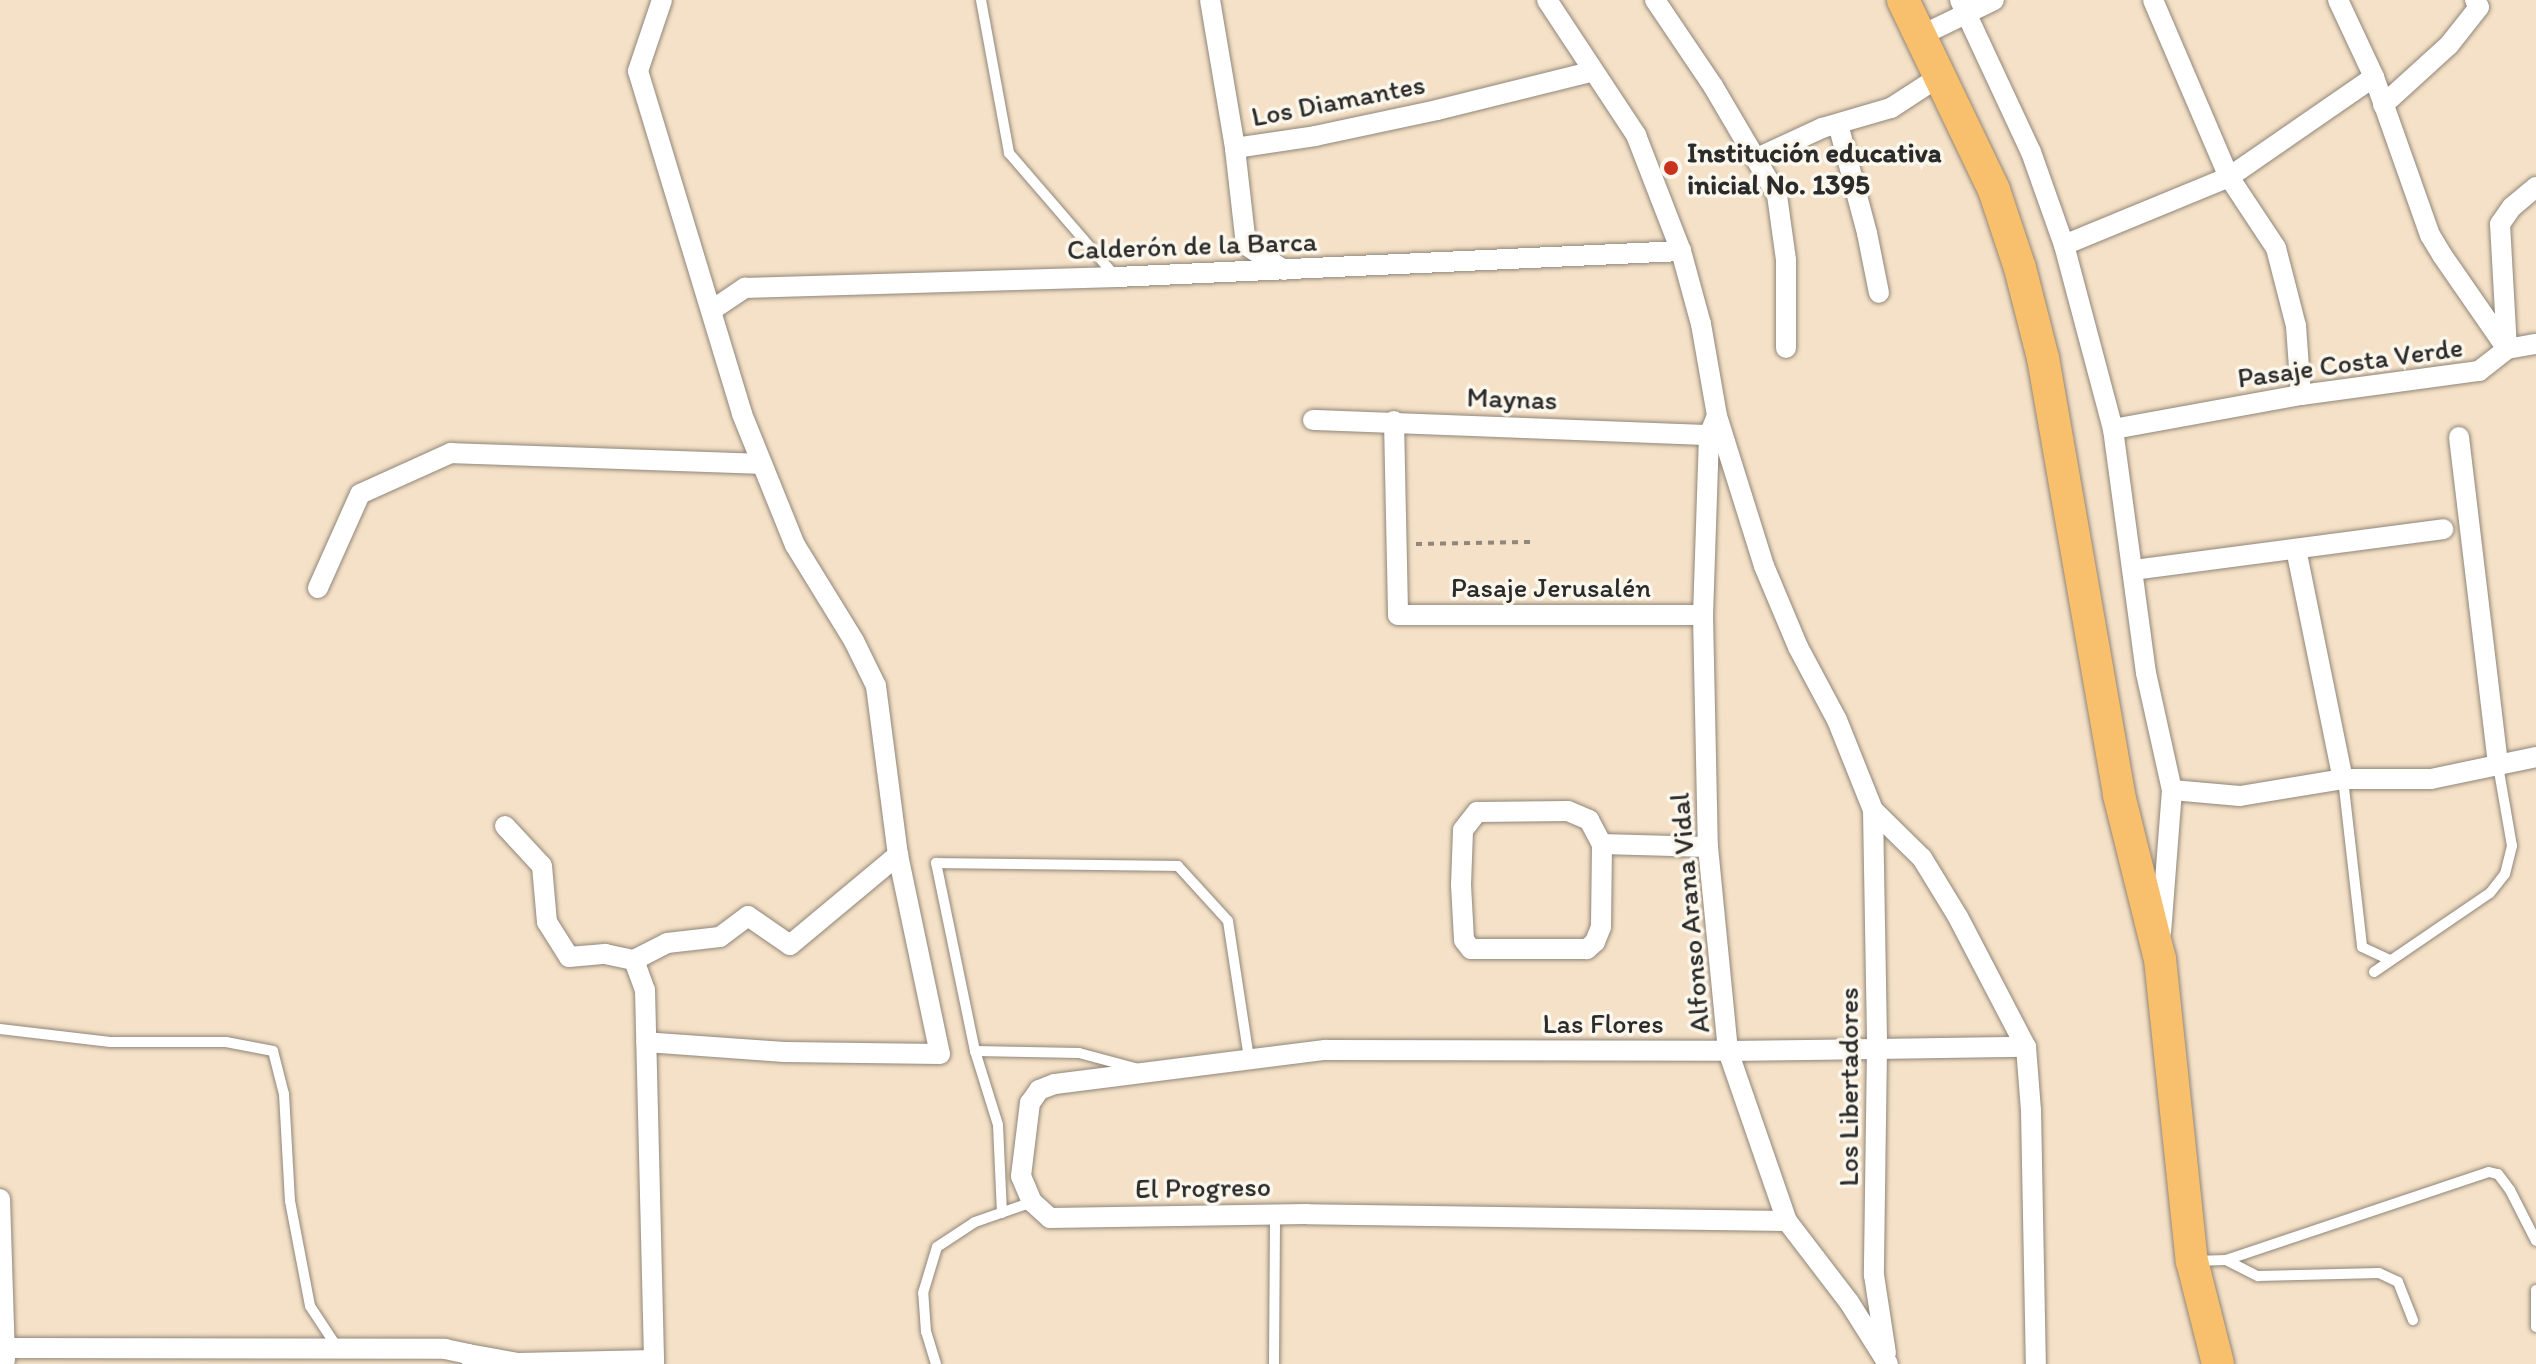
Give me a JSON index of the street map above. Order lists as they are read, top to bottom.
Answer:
{
  "streets": {
    "street": [
      "Los Diamantes",
      "Calderón de la Barca",
      "Pasaje Costa Verde",
      "Maynas",
      "Pasaje Jerusalén",
      "Alfonso Arana Vidal",
      "Las Flores",
      "Los Libertadores",
      "El Progreso"
    ]
  },
  "crossings": [
    ["Los Diamantes", "Calderón de la Barca"],
    ["Maynas", "Alfonso Arana Vidal"],
    ["Pasaje Jerusalén", "Alfonso Arana Vidal"],
    ["Alfonso Arana Vidal", "Las Flores"],
    ["Alfonso Arana Vidal", "Los Libertadores"],
    ["Alfonso Arana Vidal", "El Progreso"],
    ["Las Flores", "Los Libertadores"]
  ],
  "places": ["Institución educativa inicial No. 1395"]
}
